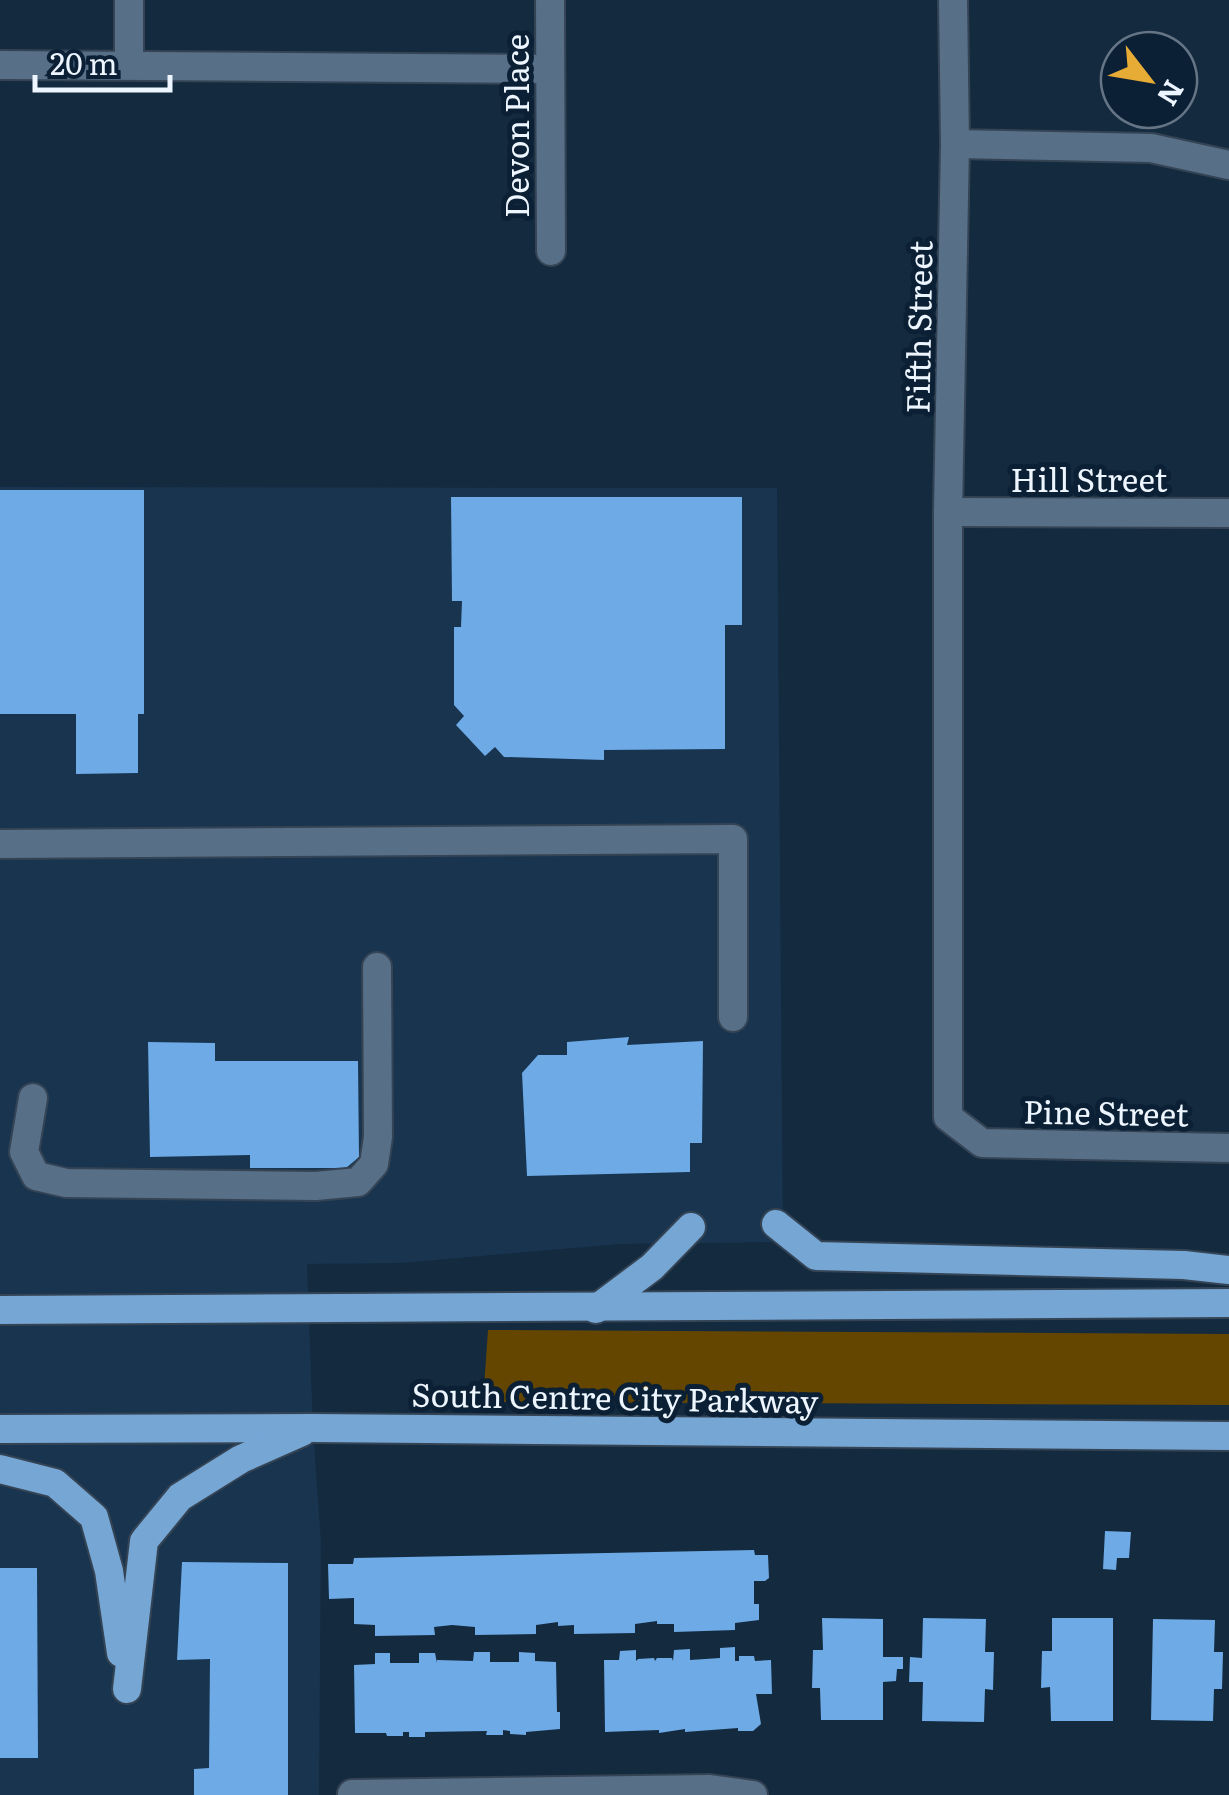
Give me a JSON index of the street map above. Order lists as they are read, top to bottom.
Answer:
{
  "streets": {
    "highway": ["South Centre City Parkway"],
    "street": [
      "Devon Place",
      "Fifth Street",
      "Hill Street",
      "Pine Street"
    ]
  },
  "crossings": [
    ["Fifth Street", "Hill Street"],
    ["Fifth Street", "Pine Street"]
  ],
  "scale_bar": "20 m",
  "north": "bottom right"
}
